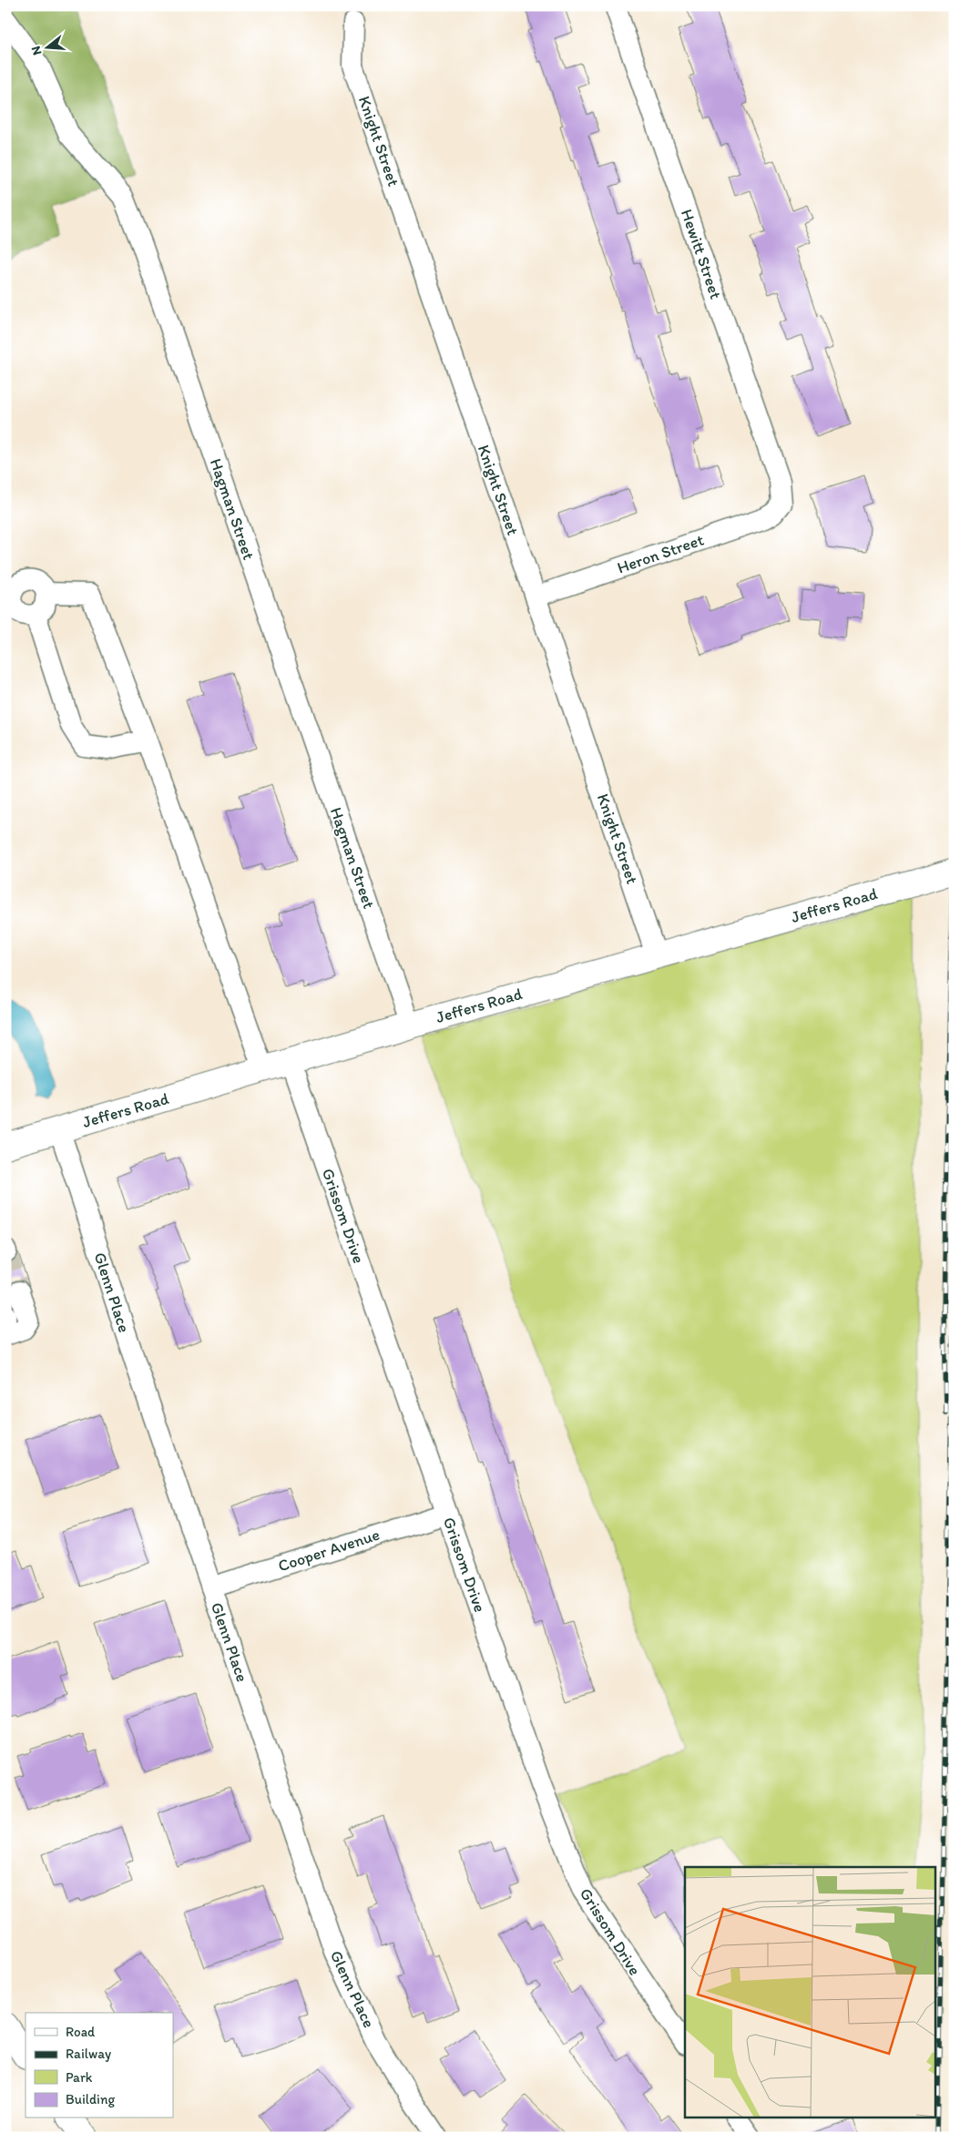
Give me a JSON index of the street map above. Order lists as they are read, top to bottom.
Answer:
{
  "streets": {
    "main road": ["Jeffers Road"],
    "street": [
      "Knight Street",
      "Hewitt Street",
      "Hagman Street",
      "Heron Street",
      "Grissom Drive",
      "Glenn Place",
      "Cooper Avenue"
    ]
  },
  "crossings": [
    ["Knight Street", "Heron Street"],
    ["Knight Street", "Jeffers Road"],
    ["Hewitt Street", "Heron Street"],
    ["Hagman Street", "Jeffers Road"],
    ["Jeffers Road", "Grissom Drive"],
    ["Jeffers Road", "Glenn Place"],
    ["Grissom Drive", "Cooper Avenue"],
    ["Glenn Place", "Cooper Avenue"]
  ],
  "legend": [
    "Road",
    "Railway",
    "Park",
    "Building"
  ],
  "north": "left"
}
